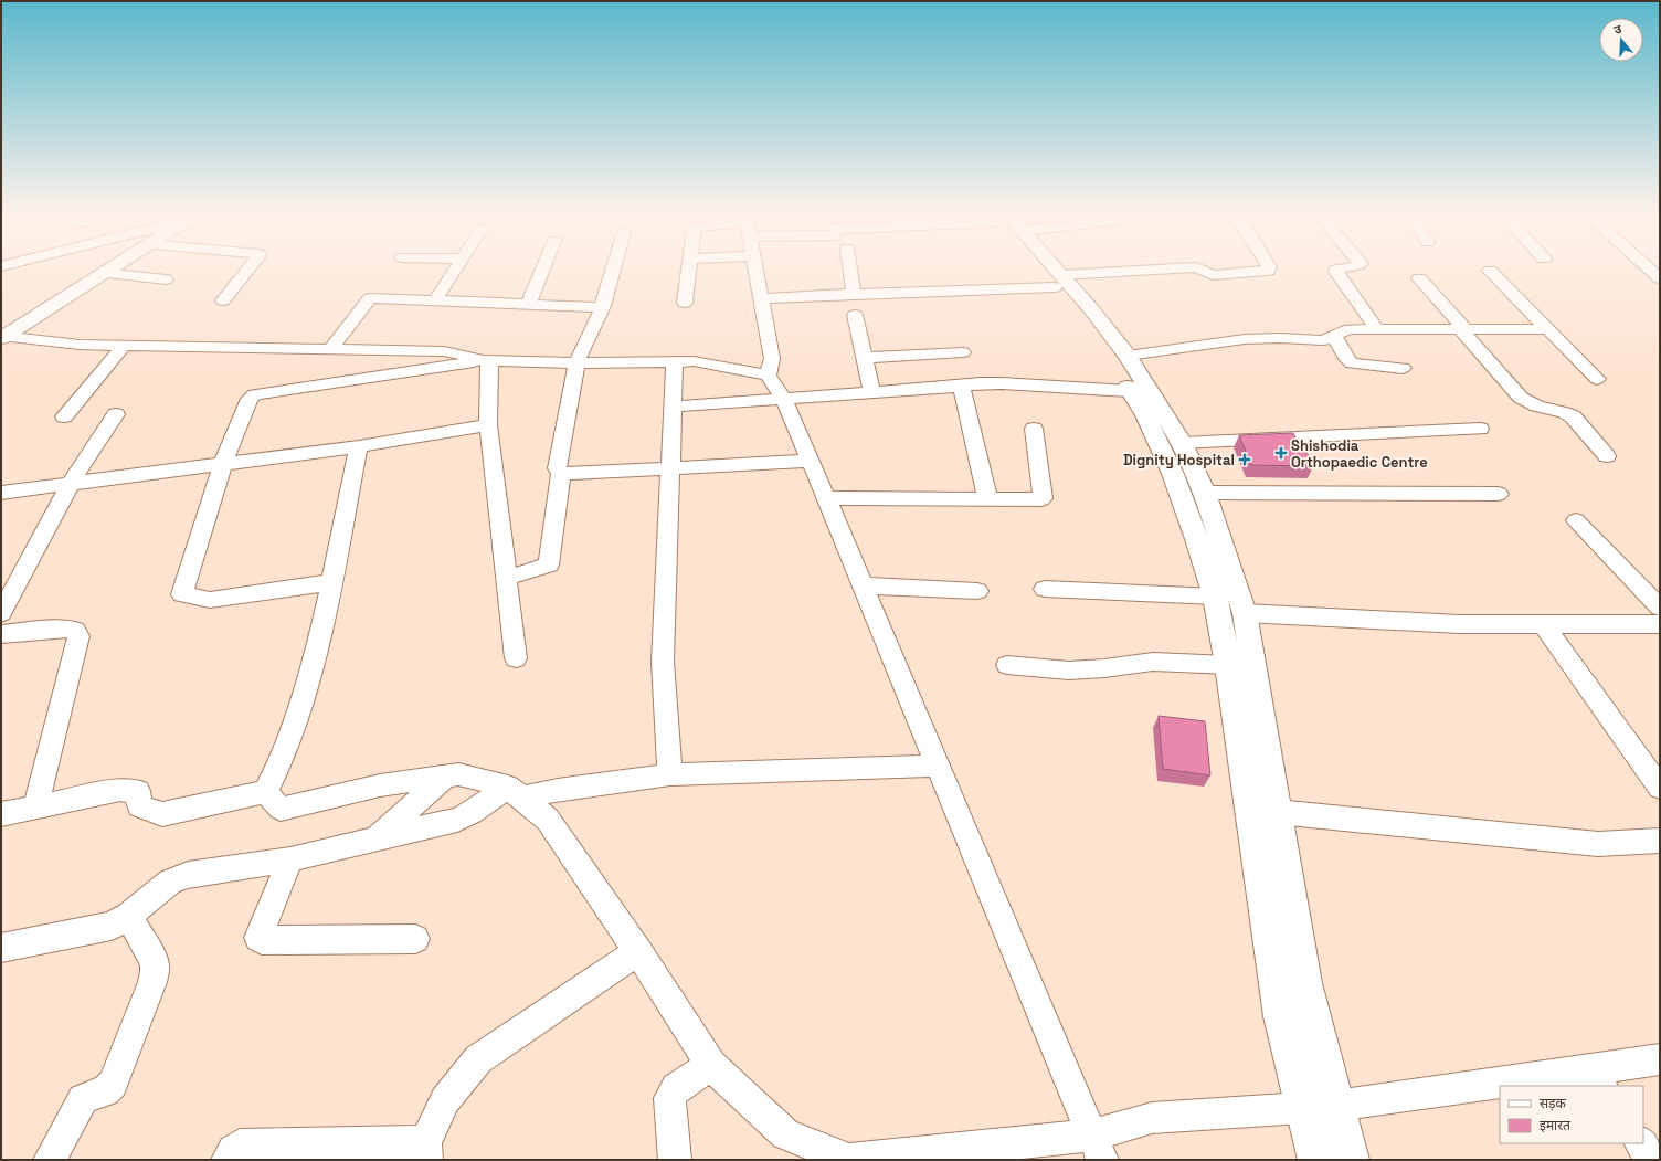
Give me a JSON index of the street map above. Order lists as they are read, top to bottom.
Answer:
{
  "places": {
    "health": ["Shishodia Orthopaedic Centre", "Dignity Hospital"]
  },
  "legend": ["सड़क", "इमारत"],
  "north": "top"
}
